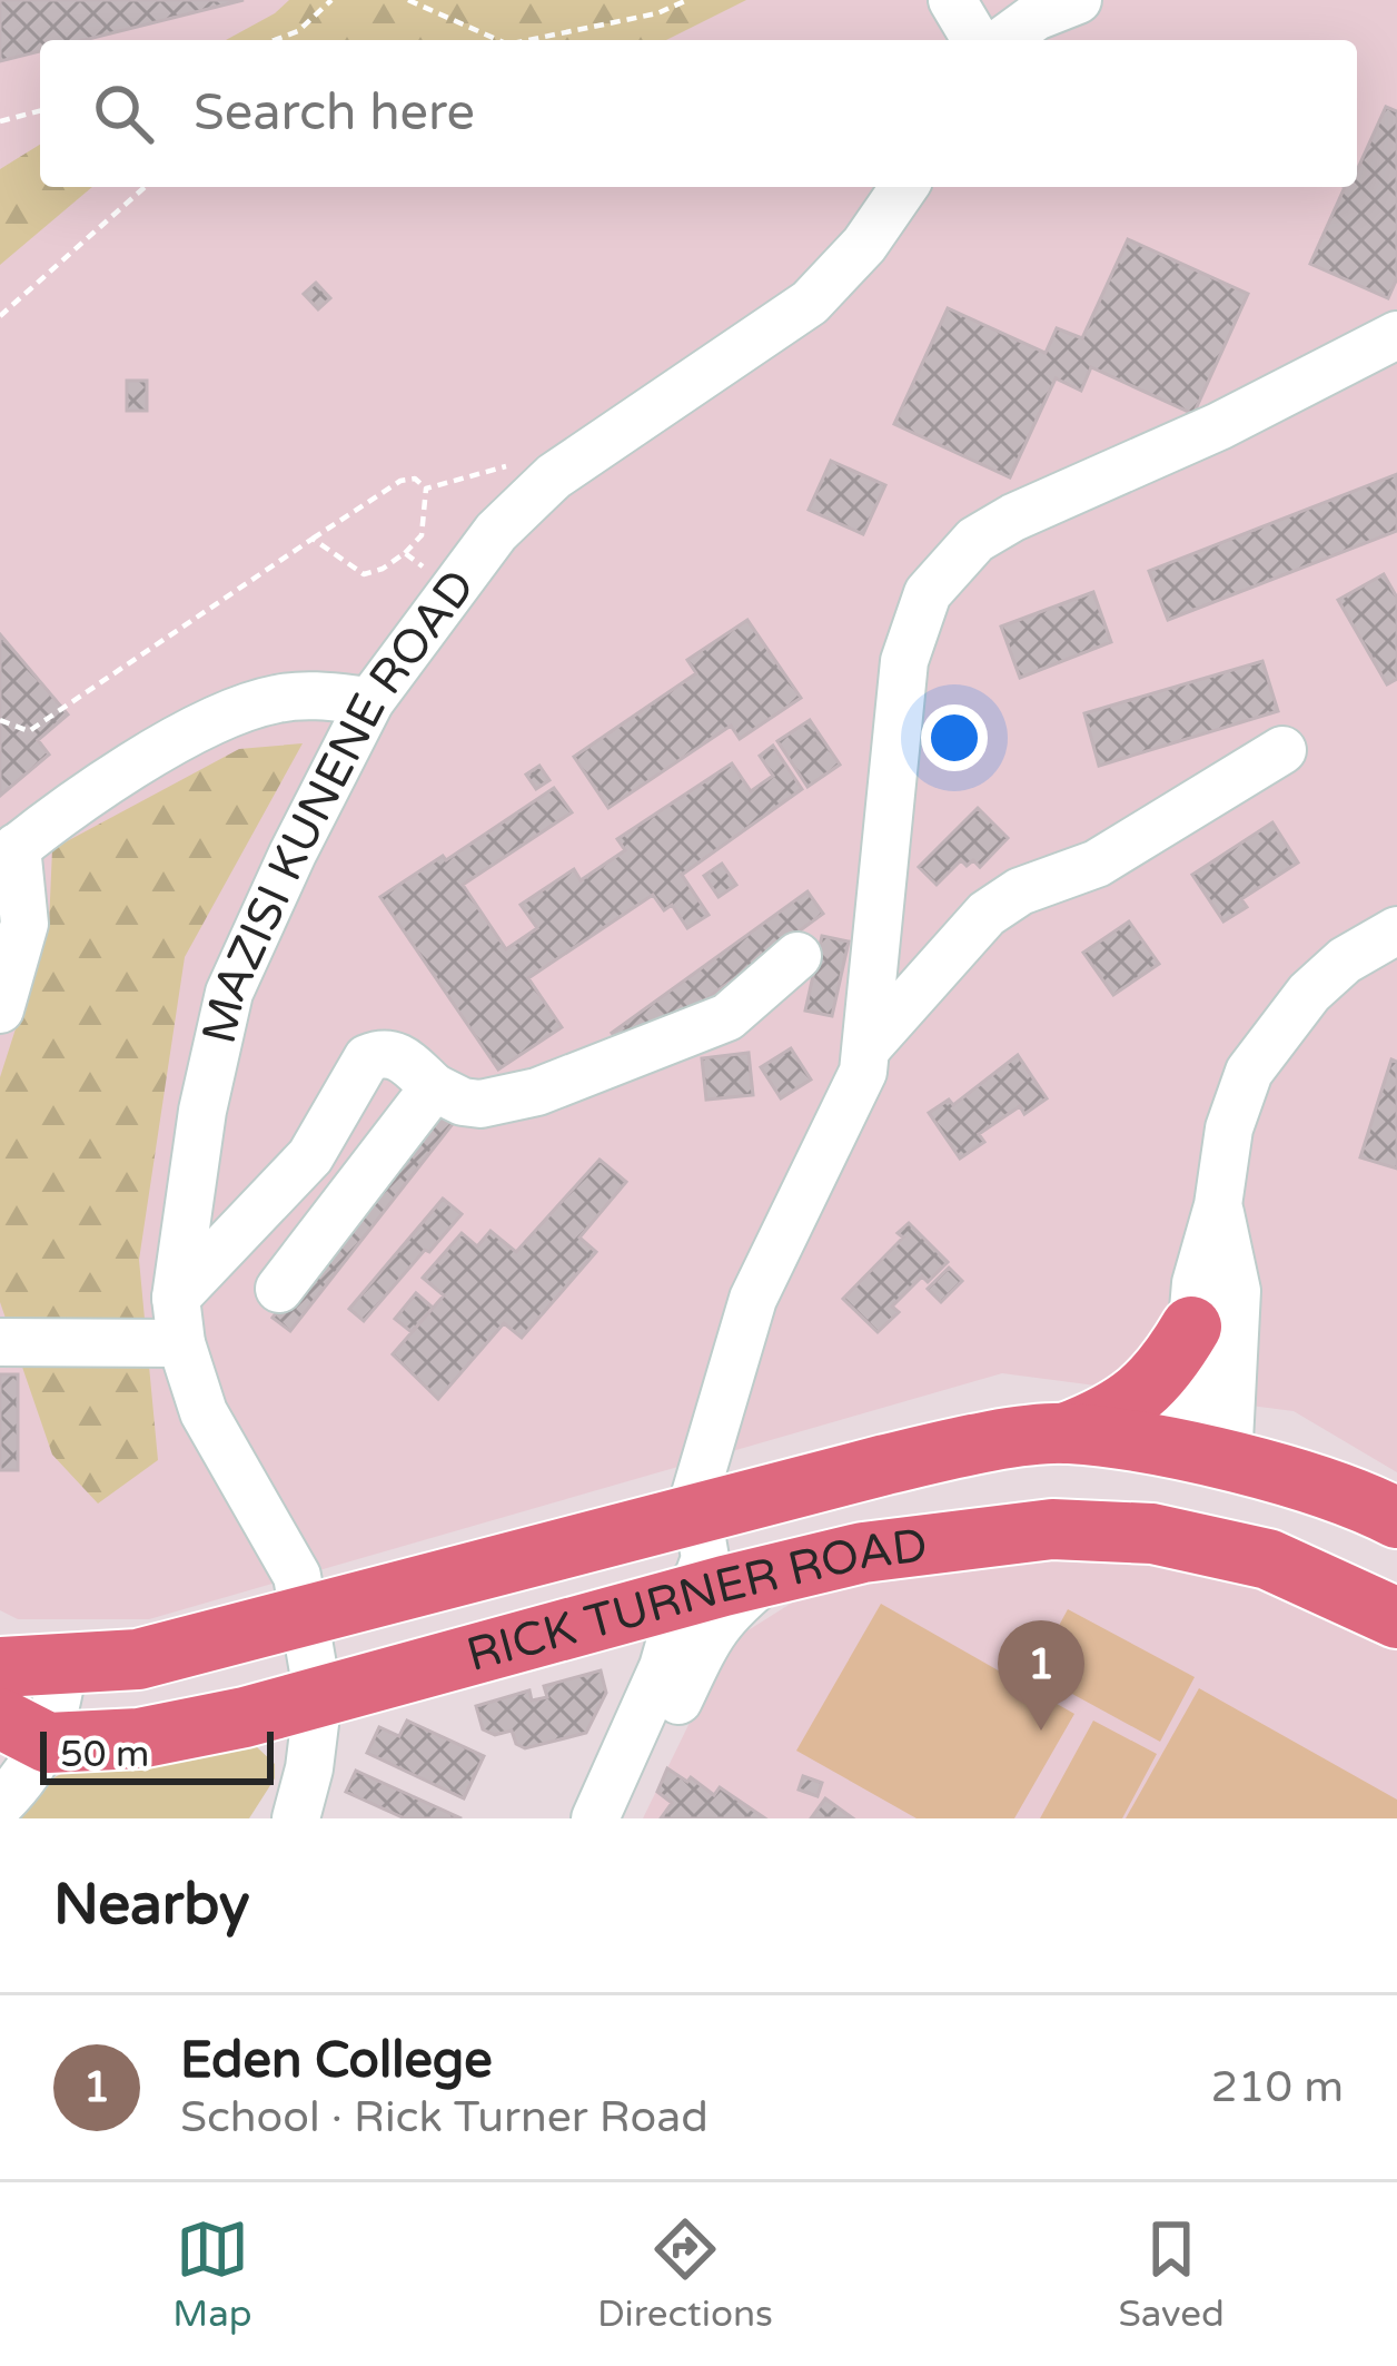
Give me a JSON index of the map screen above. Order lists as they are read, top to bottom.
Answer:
{
  "streets": {
    "main road": ["RICK TURNER ROAD"],
    "street": ["MAZISI KUNENE ROAD"]
  },
  "crossings": [
    ["MAZISI KUNENE ROAD", "RICK TURNER ROAD"]
  ],
  "scale_bar": "50 m",
  "page": {
    "search": "Search here",
    "pins": "1",
    "scale": "50 m",
    "heading": "Nearby",
    "list": [
      {
        "mark": "1",
        "name": "Eden College",
        "note": "School · Rick Turner Road",
        "value": "210 m"
      }
    ],
    "nav": ["Map", "Directions", "Saved"]
  }
}
